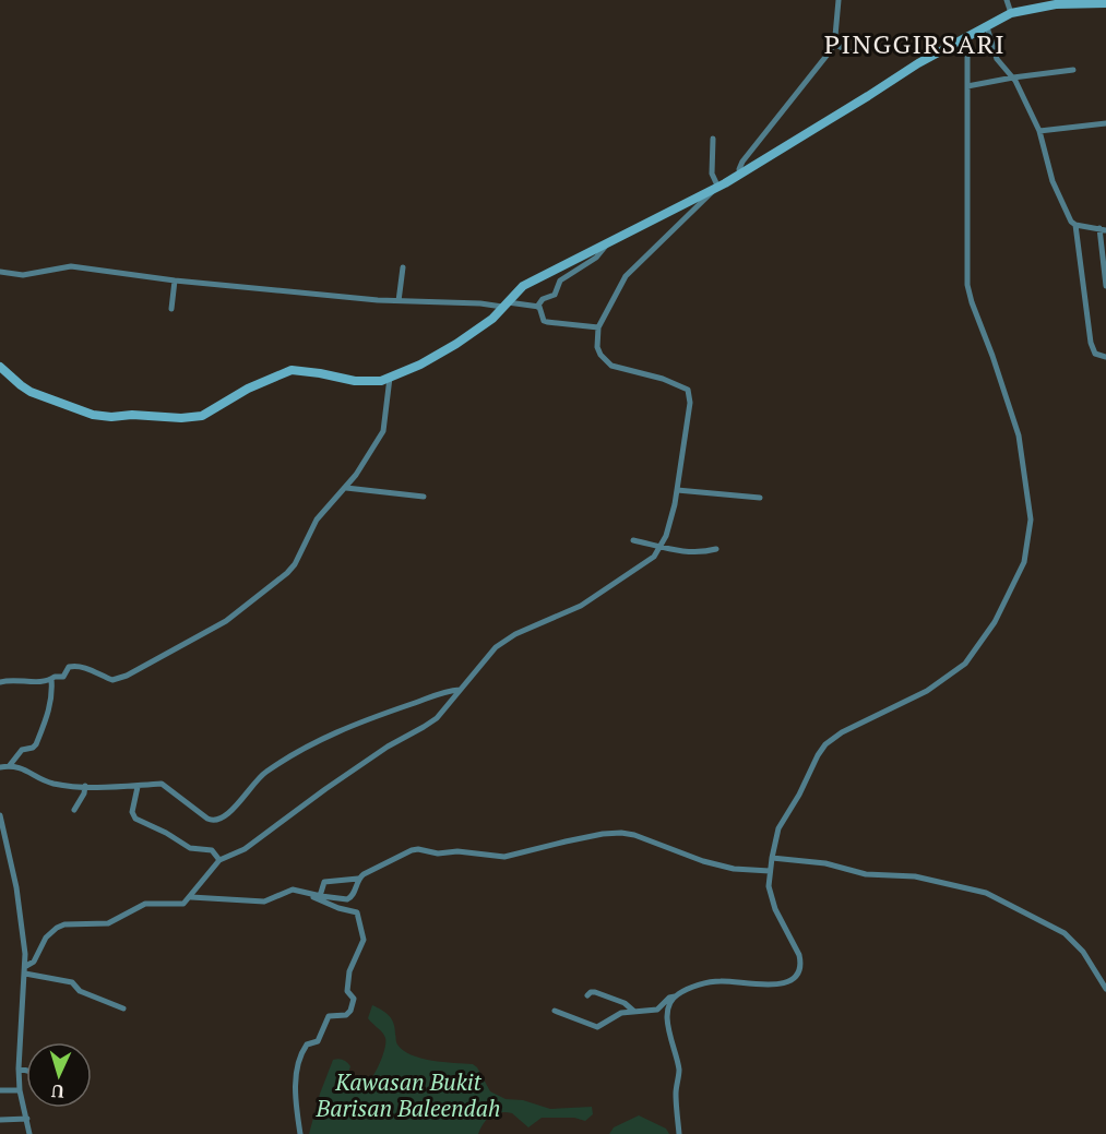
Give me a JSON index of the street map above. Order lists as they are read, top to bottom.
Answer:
{
  "districts": ["PINGGIRSARI"],
  "parks": ["Kawasan Bukit Barisan Baleendah"],
  "north": "bottom"
}
